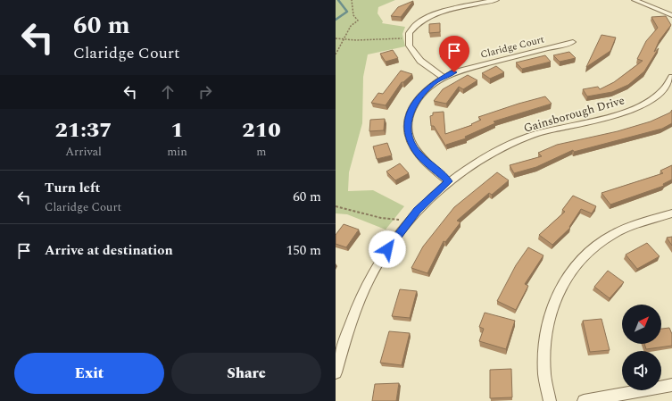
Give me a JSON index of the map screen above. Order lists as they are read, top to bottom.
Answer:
{
  "streets": {
    "street": ["Claridge Court", "Gainsborough Drive"]
  },
  "crossings": [
    ["Claridge Court", "Gainsborough Drive"]
  ],
  "north": "top right",
  "page": {
    "turn": ["60 m", "Claridge Court"],
    "eta": [
      "21:37",
      "Arrival",
      "1",
      "min",
      "210",
      "m"
    ],
    "list": [
      {
        "name": "Turn left",
        "note": "Claridge Court",
        "value": "60 m"
      },
      {
        "name": "Arrive at destination",
        "value": "150 m"
      }
    ],
    "buttons": ["Exit", "Share"]
  }
}
